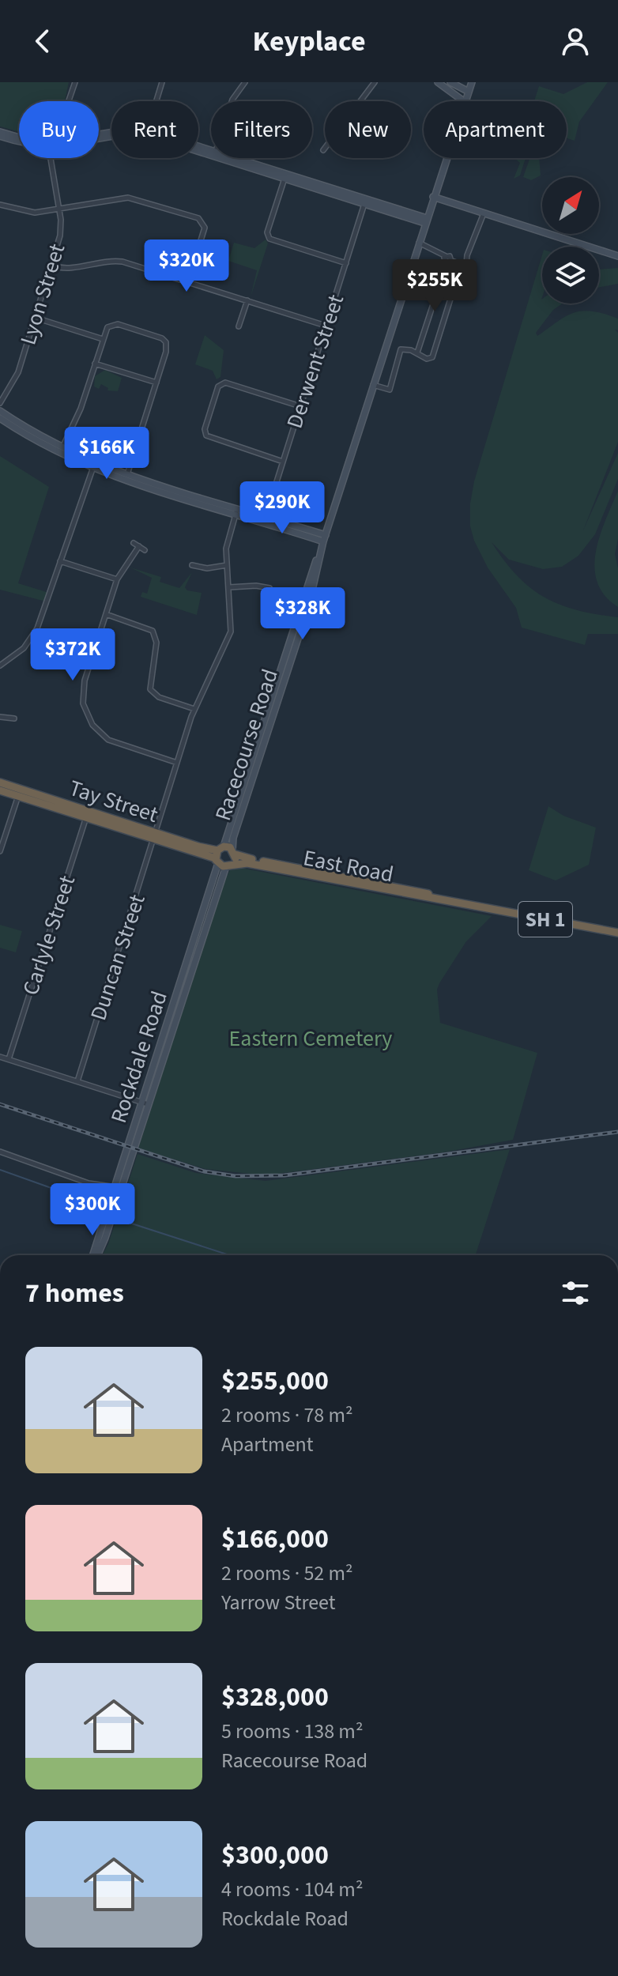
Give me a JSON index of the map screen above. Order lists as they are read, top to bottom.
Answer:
{
  "streets": {
    "highway": ["Tay Street", "East Road", "SH 1"],
    "street": [
      "Lyon Street",
      "Derwent Street",
      "Racecourse Road",
      "Carlyle Street",
      "Duncan Street",
      "Rockdale Road"
    ]
  },
  "crossings": [
    ["Racecourse Road", "Tay Street"],
    ["Racecourse Road", "East Road"],
    ["Racecourse Road", "SH 1"],
    ["Racecourse Road", "Rockdale Road"],
    ["Tay Street", "East Road"],
    ["Tay Street", "SH 1"],
    ["Tay Street", "Carlyle Street"],
    ["Tay Street", "Duncan Street"],
    ["Tay Street", "Rockdale Road"],
    ["East Road", "SH 1"],
    ["East Road", "Rockdale Road"],
    ["SH 1", "Rockdale Road"]
  ],
  "parks": ["Eastern Cemetery"],
  "north": "top right",
  "page": {
    "header": "Keyplace",
    "chip": [
      "Buy",
      "Rent",
      "Filters",
      "New",
      "Apartment"
    ],
    "price": [
      "$320K",
      "$255K",
      "$166K",
      "$290K",
      "$328K",
      "$372K",
      "$300K"
    ],
    "heading": "7 homes",
    "list": [
      {
        "name": "$255,000",
        "note": "2 rooms · 78 m² · Apartment"
      },
      {
        "name": "$166,000",
        "note": "2 rooms · 52 m² · Yarrow Street"
      },
      {
        "name": "$328,000",
        "note": "5 rooms · 138 m² · Racecourse Road"
      },
      {
        "name": "$300,000",
        "note": "4 rooms · 104 m² · Rockdale Road"
      }
    ]
  }
}
